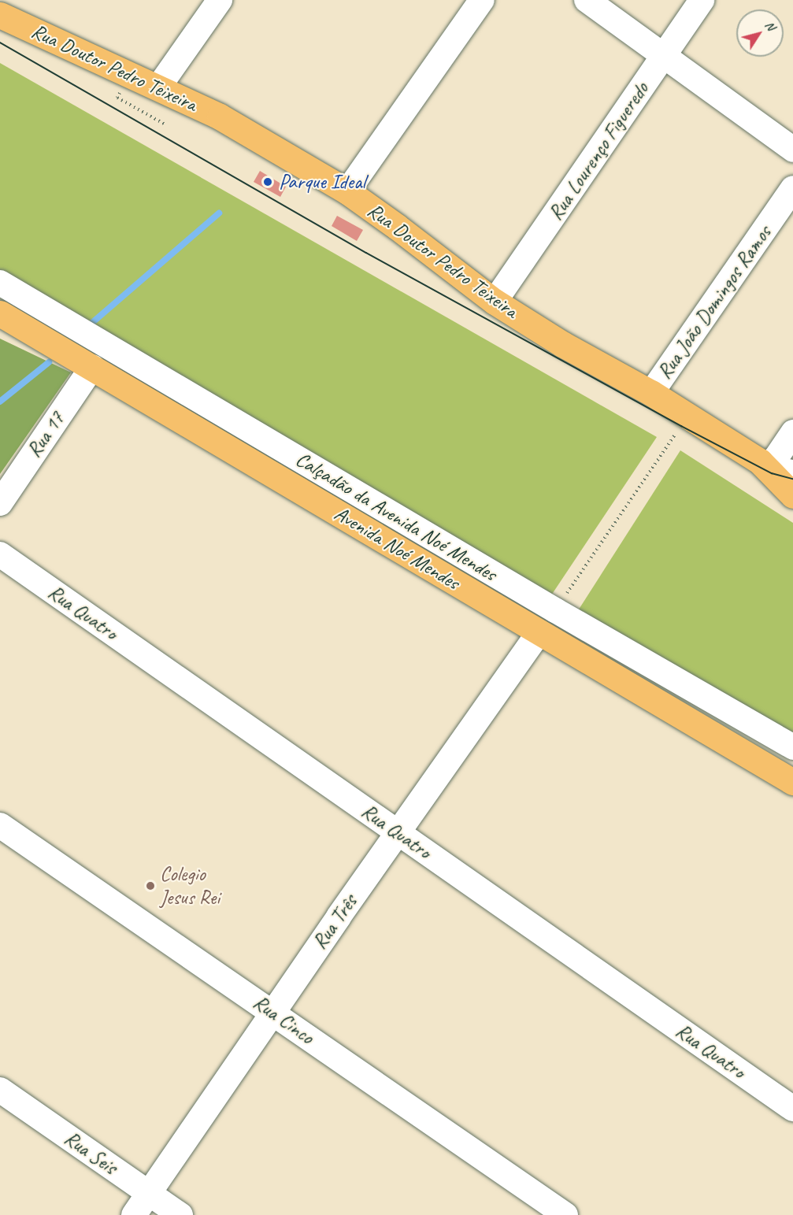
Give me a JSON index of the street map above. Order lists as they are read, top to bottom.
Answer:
{
  "streets": {
    "main road": ["Rua Doutor Pedro Teixeira", "Avenida Noé Mendes"],
    "street": [
      "Rua Lourenço Figueredo",
      "Rua João Domingos Ramos",
      "Rua 17",
      "Calçadão da Avenida Noé Mendes",
      "Rua Quatro",
      "Rua Três",
      "Rua Cinco",
      "Rua Seis"
    ]
  },
  "crossings": [
    ["Rua Doutor Pedro Teixeira", "Rua Lourenço Figueredo"],
    ["Rua Doutor Pedro Teixeira", "Rua João Domingos Ramos"],
    ["Rua 17", "Avenida Noé Mendes"],
    ["Avenida Noé Mendes", "Rua Três"],
    ["Rua Quatro", "Rua Três"],
    ["Rua Três", "Rua Cinco"],
    ["Rua Três", "Rua Seis"]
  ],
  "places": ["Parque Ideal", "Colegio Jesus Rei"],
  "north": "top right"
}
